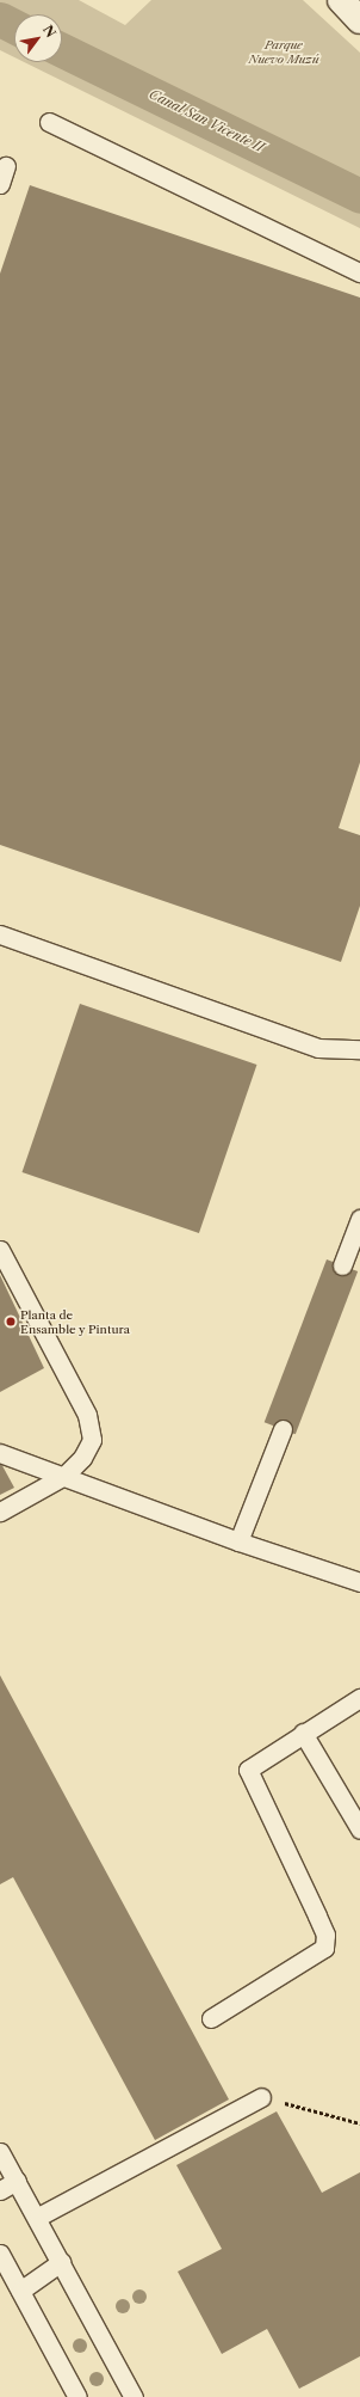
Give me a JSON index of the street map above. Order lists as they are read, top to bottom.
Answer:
{
  "water": ["Canal San Vicente II"],
  "parks": ["Parque Nuevo Muzú"],
  "places": ["Planta de Ensamble y Pintura"],
  "north": "top right"
}
